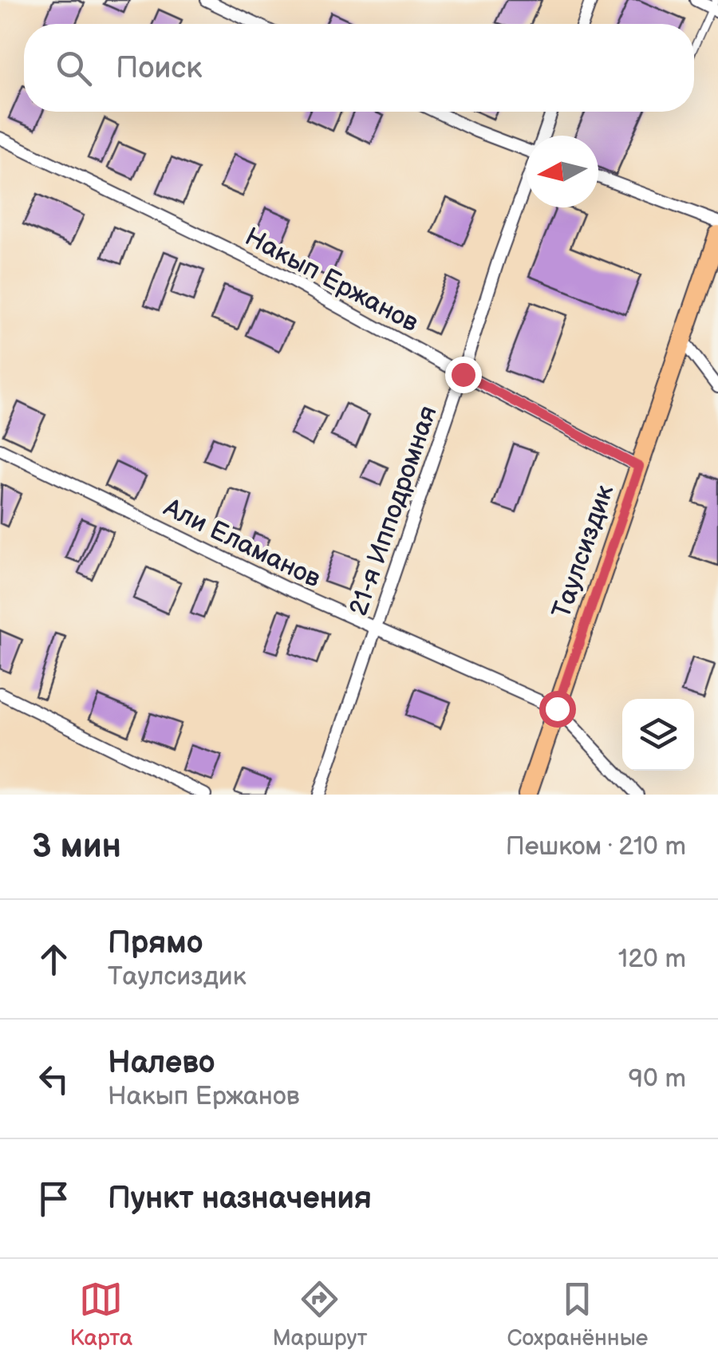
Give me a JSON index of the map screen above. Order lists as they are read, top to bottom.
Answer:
{
  "streets": {
    "main road": ["Таулсиздик"],
    "street": ["Накып Ержанов", "21-я Ипподромная", "Али Еламанов"]
  },
  "crossings": [
    ["Накып Ержанов", "21-я Ипподромная"],
    ["Накып Ержанов", "Таулсиздик"],
    ["21-я Ипподромная", "Али Еламанов"],
    ["Али Еламанов", "Таулсиздик"]
  ],
  "north": "left",
  "page": {
    "search": "Поиск",
    "heading": ["3 мин", "Пешком · 210 m"],
    "list": [
      ["Прямо", "Таулсиздик", "120 m"],
      ["Налево", "Накып Ержанов", "90 m"],
      "Пункт назначения"
    ],
    "nav": ["Карта", "Маршрут", "Сохранённые"]
  }
}
